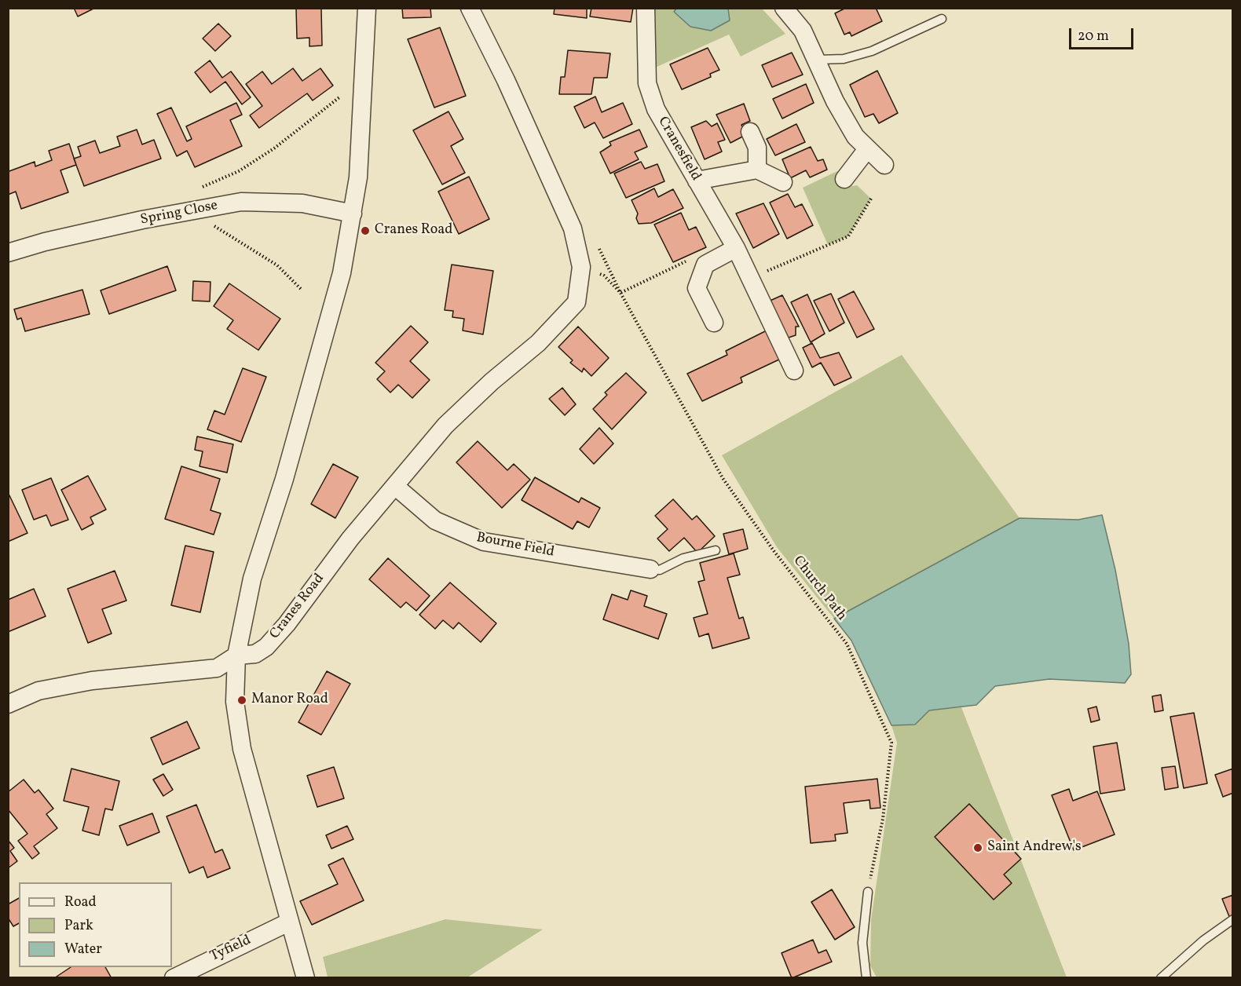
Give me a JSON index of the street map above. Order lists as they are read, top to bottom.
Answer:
{
  "streets": {
    "street": [
      "Cranesfield",
      "Spring Close",
      "Bourne Field",
      "Cranes Road",
      "Tyfield"
    ],
    "path": ["Church Path"]
  },
  "crossings": [
    ["Bourne Field", "Cranes Road"],
    ["Church Path", "Cranes Road"]
  ],
  "places": ["Cranes Road", "Manor Road", "Saint Andrew's"],
  "legend": ["Road", "Park", "Water"],
  "scale_bar": "20 m"
}
